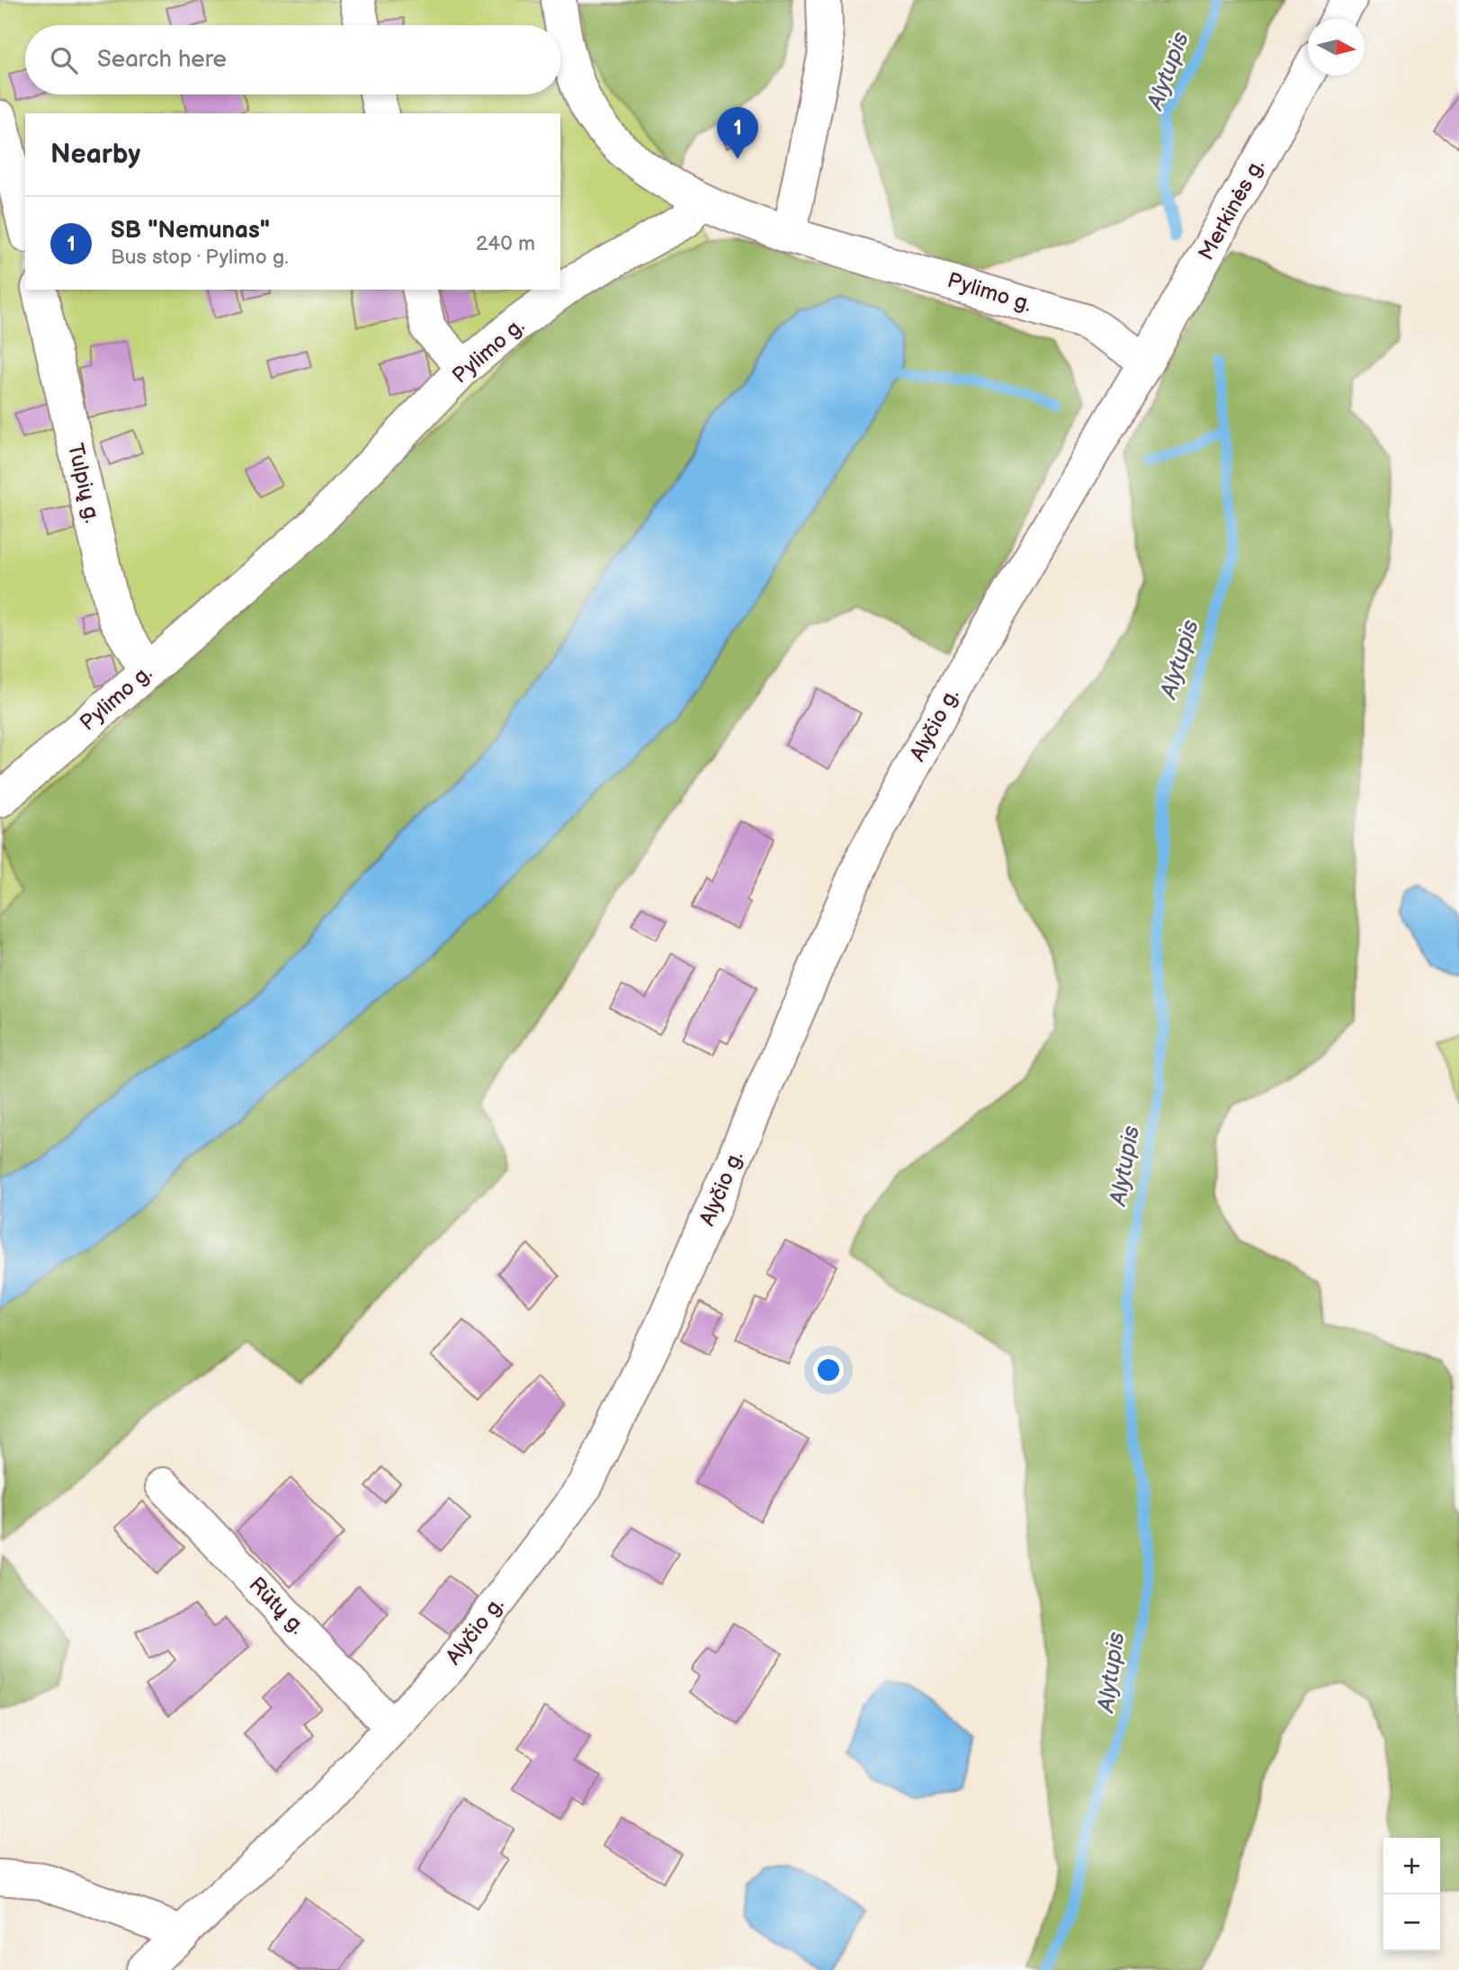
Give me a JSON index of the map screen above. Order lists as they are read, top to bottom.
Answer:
{
  "streets": {
    "street": [
      "Merkinės g.",
      "Pylimo g.",
      "Tulpių g.",
      "Alyčio g.",
      "Rūtų g."
    ]
  },
  "crossings": [
    ["Merkinės g.", "Pylimo g."],
    ["Merkinės g.", "Alyčio g."],
    ["Pylimo g.", "Tulpių g."],
    ["Pylimo g.", "Alyčio g."],
    ["Alyčio g.", "Rūtų g."]
  ],
  "water": ["Alytupis"],
  "north": "right",
  "page": {
    "search": "Search here",
    "pins": "1",
    "heading": "Nearby",
    "list": [
      {
        "mark": "1",
        "name": "SB \"Nemunas\"",
        "note": "Bus stop · Pylimo g.",
        "value": "240 m"
      }
    ],
    "map_buttons": ["+", "−"]
  }
}
